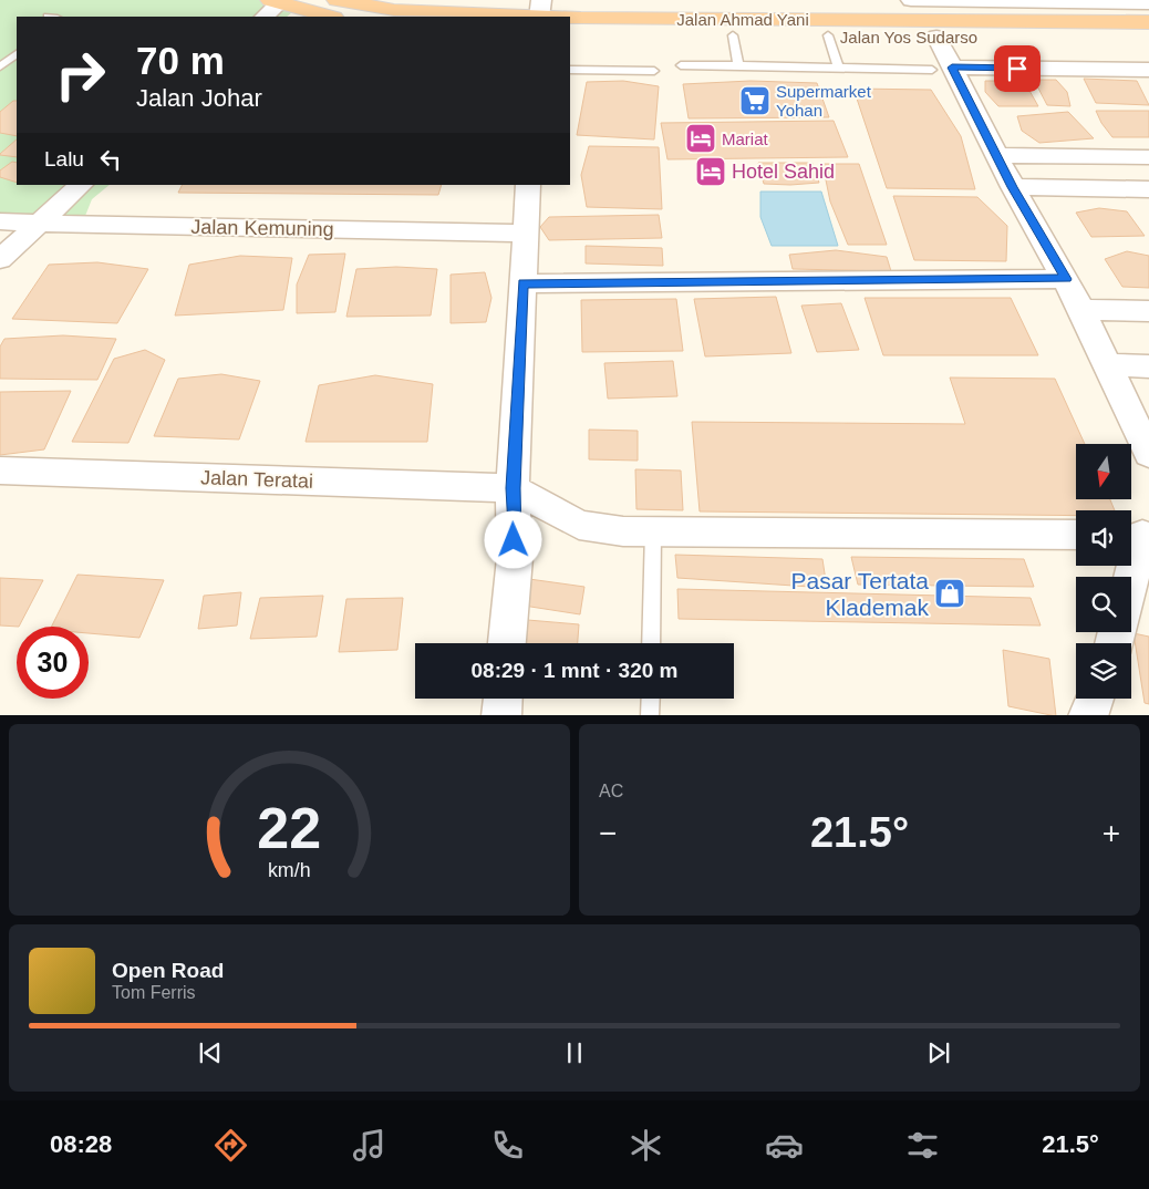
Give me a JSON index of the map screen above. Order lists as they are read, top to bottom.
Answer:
{
  "streets": {
    "highway": ["Jalan Ahmad Yani", "Jalan Yos Sudarso"],
    "street": ["Jalan Kemuning", "Jalan Teratai"]
  },
  "places": {
    "supermarket": ["Supermarket Yohan"],
    "hotel": ["Mariat", "Hotel Sahid"],
    "shop": ["Pasar Tertata Klademak"]
  },
  "north": "bottom",
  "page": {
    "turn": ["70 m", "Jalan Johar"],
    "then": "Lalu",
    "limit": "30",
    "trip": "08:29 · 1 mnt · 320 m",
    "tile": "AC",
    "heat": ["−", "21.5°", "+"],
    "song": ["Open Road", "Tom Ferris"],
    "tabs": ["08:28", "21.5°"],
    "gauge": ["22", "km/h"]
  }
}
